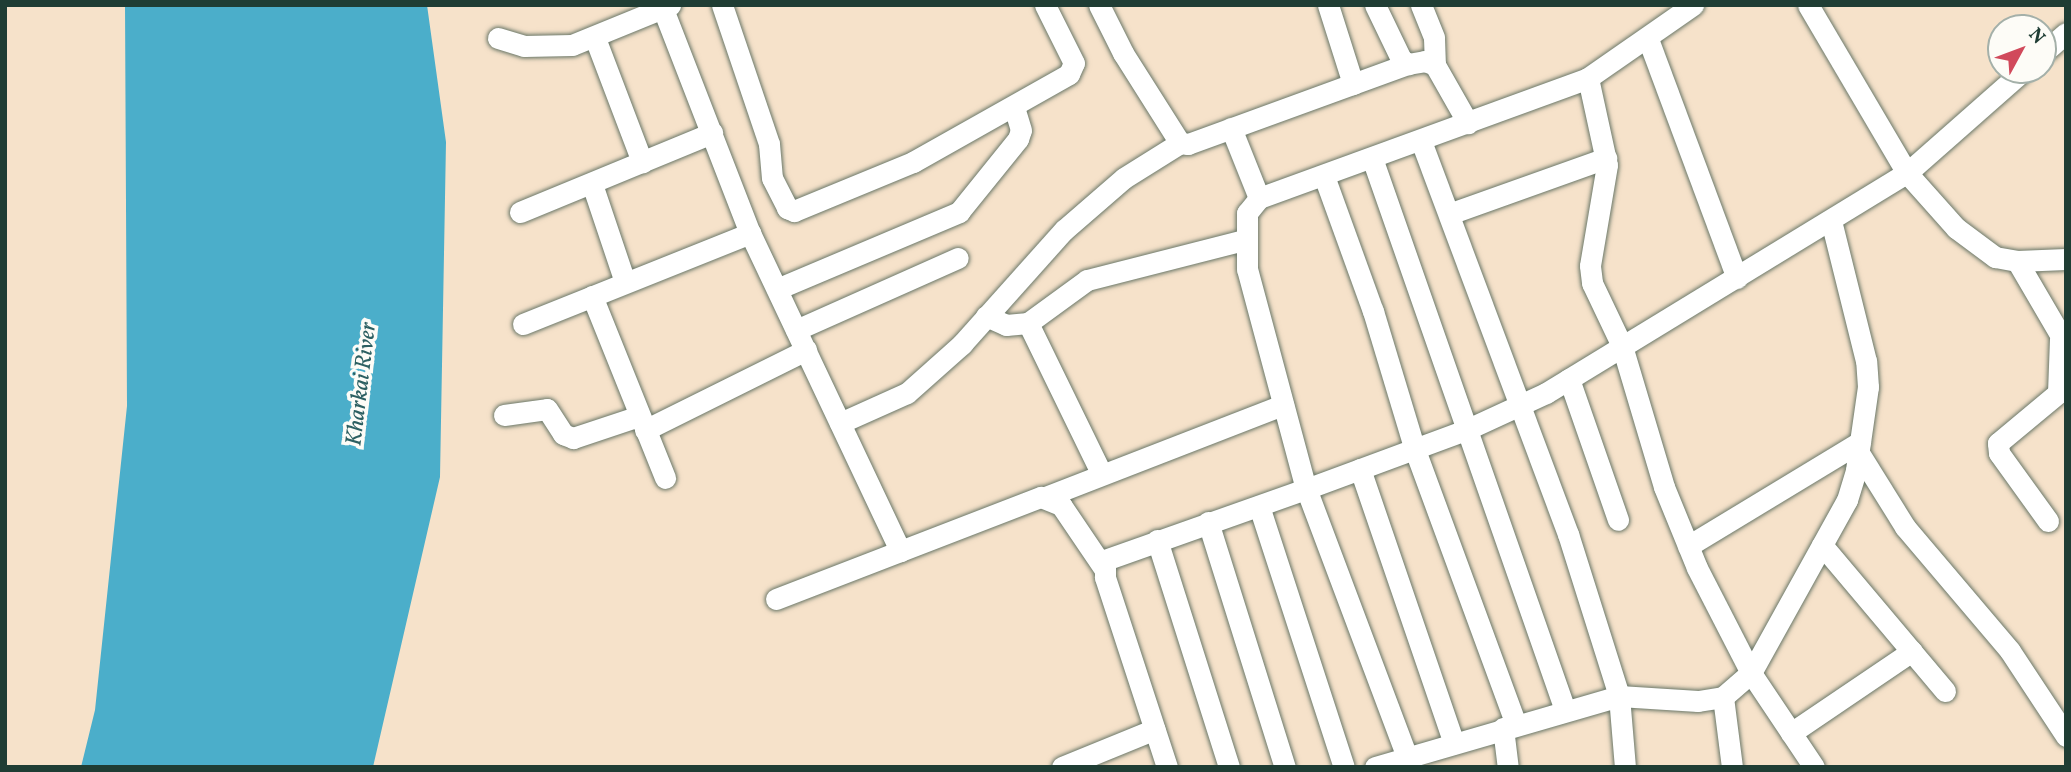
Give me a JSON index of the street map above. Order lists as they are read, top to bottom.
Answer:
{
  "water": ["Kharkai River"],
  "north": "top right"
}
